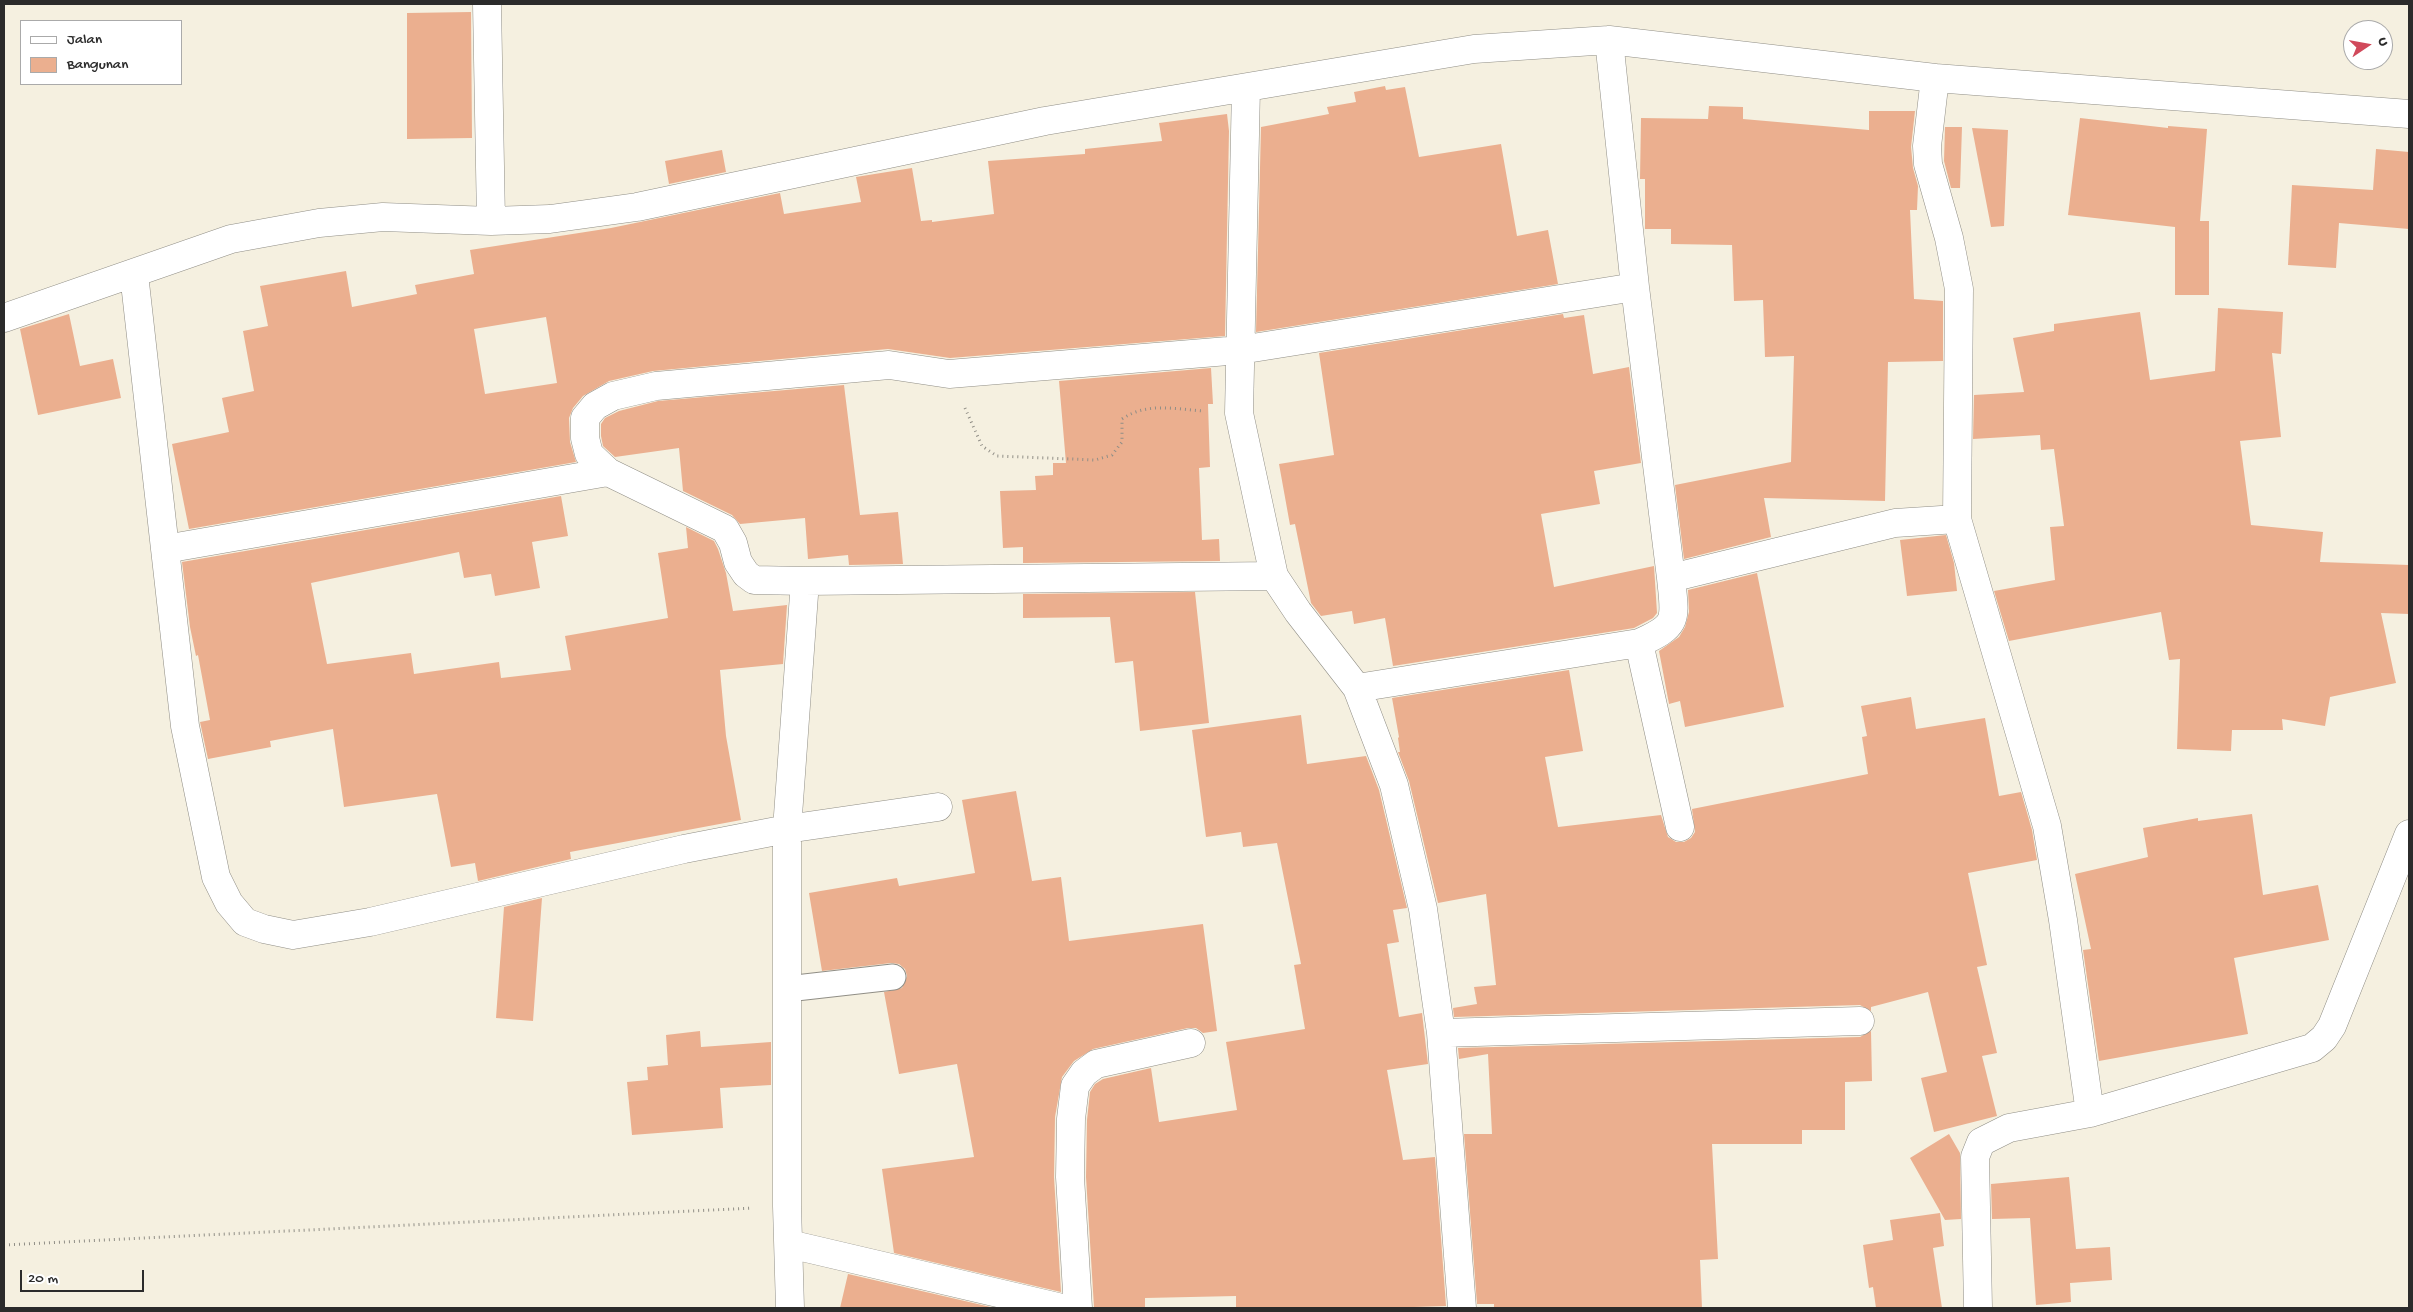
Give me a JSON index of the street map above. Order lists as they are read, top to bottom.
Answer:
{
  "legend": ["Jalan", "Bangunan"],
  "scale_bar": "20 m",
  "north": "right"
}
